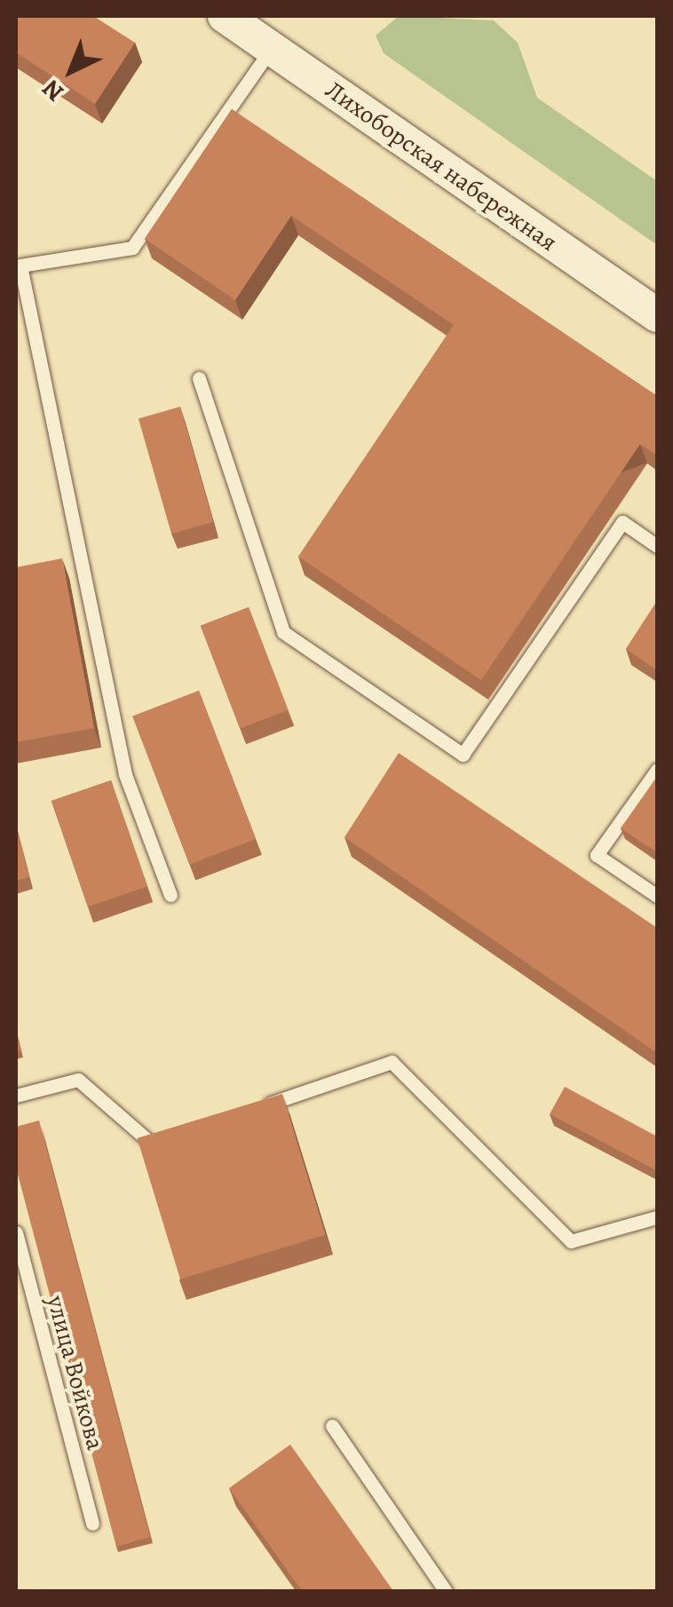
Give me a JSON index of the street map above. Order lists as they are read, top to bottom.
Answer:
{
  "streets": {
    "street": ["Лихоборская набережная"],
    "lane": ["улица Войкова"]
  },
  "north": "bottom left"
}
